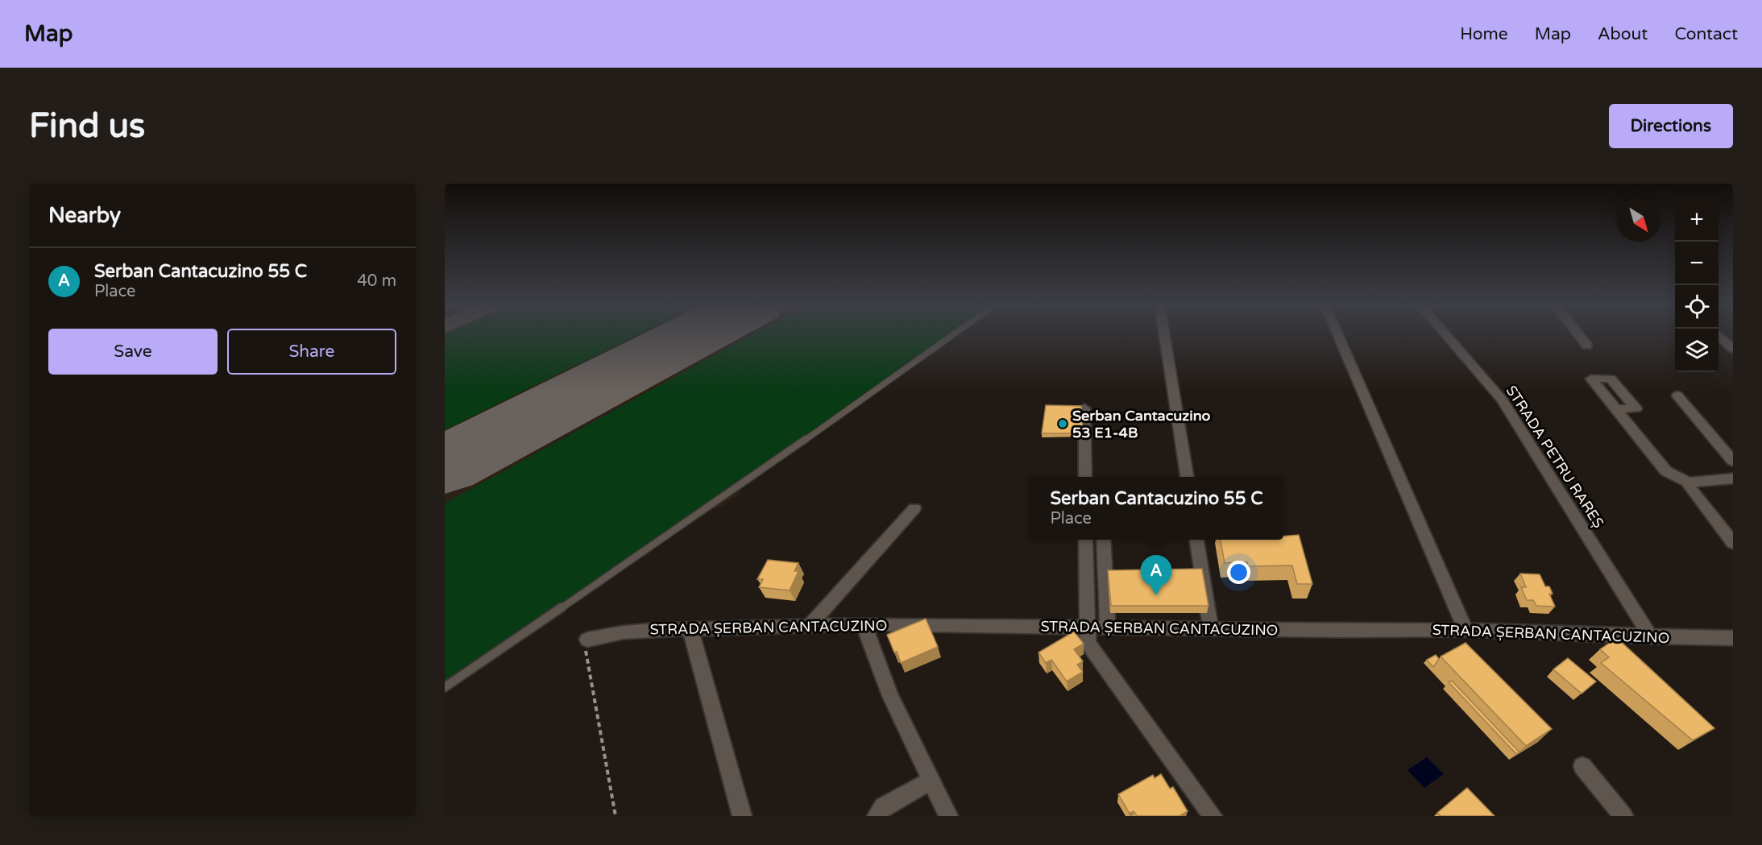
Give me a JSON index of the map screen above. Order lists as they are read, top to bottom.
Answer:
{
  "streets": {
    "street": ["STRADA PETRU RAREȘ", "STRADA ȘERBAN CANTACUZINO"]
  },
  "crossings": [
    ["STRADA PETRU RAREȘ", "STRADA ȘERBAN CANTACUZINO"]
  ],
  "places": ["Serban Cantacuzino 53 E1-4B"],
  "north": "bottom right",
  "page": {
    "header": "Map",
    "nav": [
      "Home",
      "Map",
      "About",
      "Contact"
    ],
    "buttons": [
      "Directions",
      ["Save", "Share"]
    ],
    "title": "Find us",
    "heading": "Nearby",
    "map_buttons": ["+", "−"],
    "list": [
      {
        "mark": "A",
        "name": "Serban Cantacuzino 55 C",
        "note": "Place",
        "value": "40 m"
      }
    ],
    "popup": ["Serban Cantacuzino 55 C", "Place"],
    "pins": "A"
  }
}
